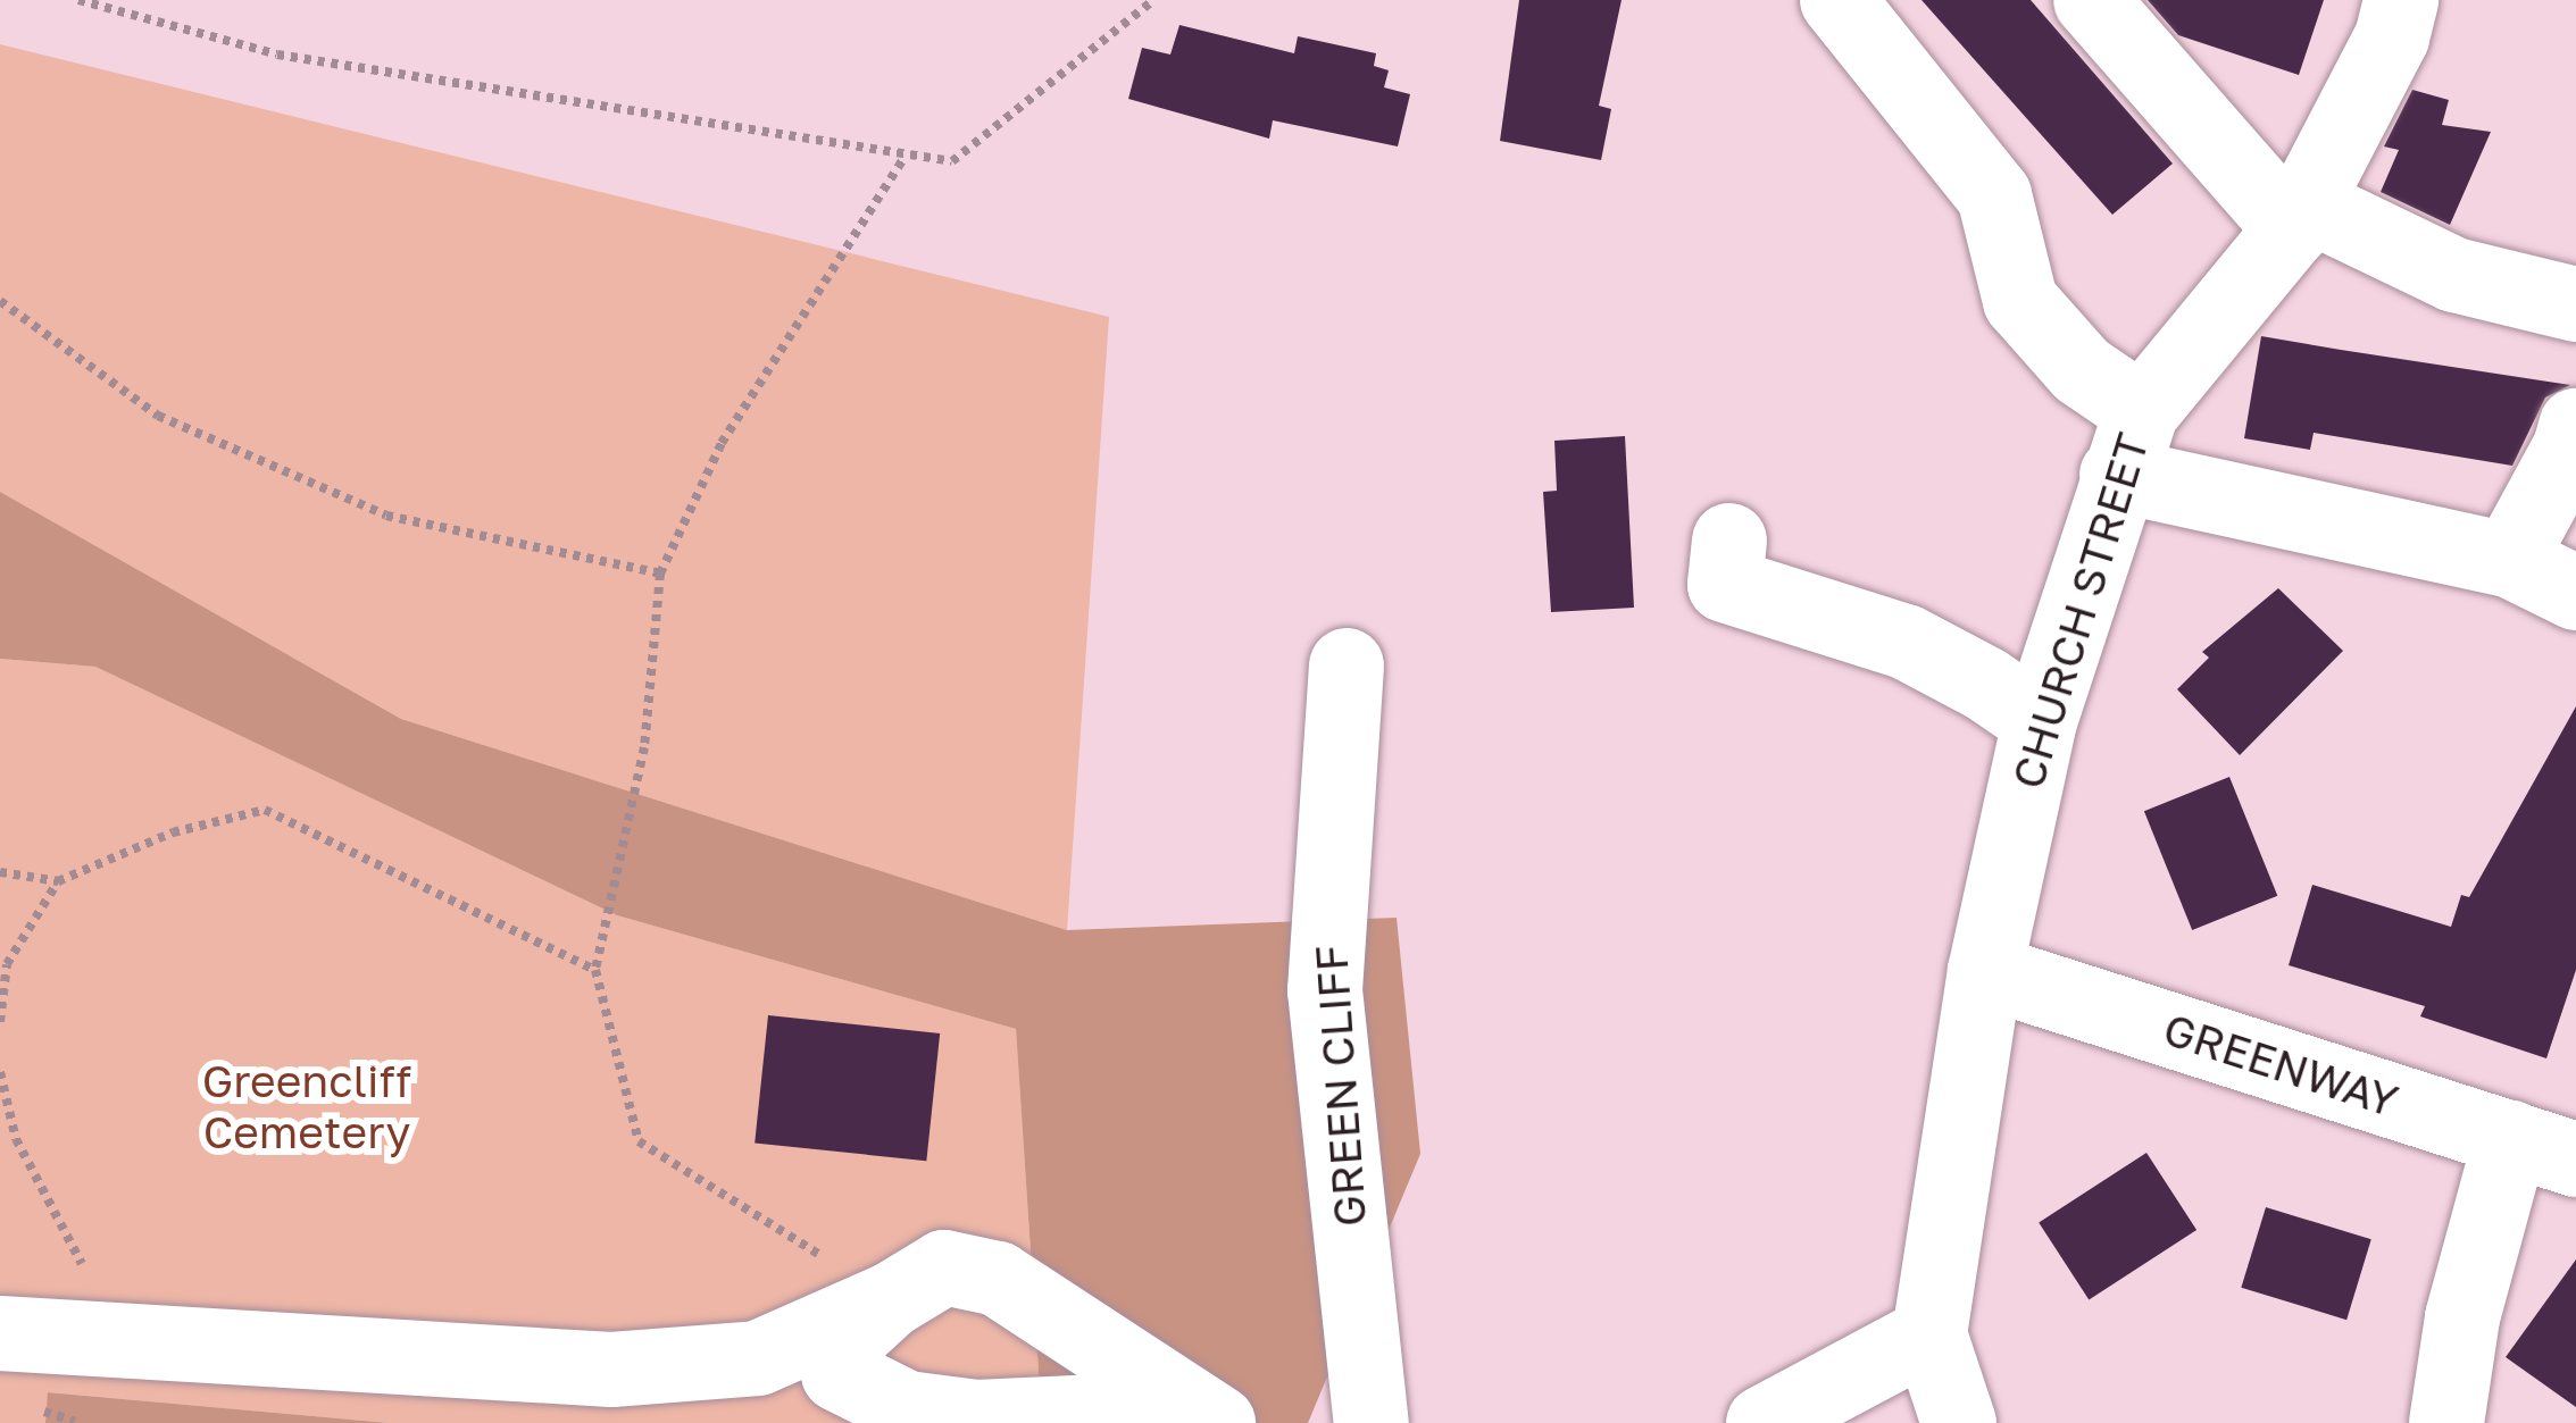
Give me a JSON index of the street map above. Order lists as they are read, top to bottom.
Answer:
{
  "streets": {
    "street": ["CHURCH STREET", "GREENWAY", "GREEN CLIFF"]
  },
  "crossings": [
    ["CHURCH STREET", "GREENWAY"]
  ],
  "parks": ["Greencliff Cemetery"]
}
